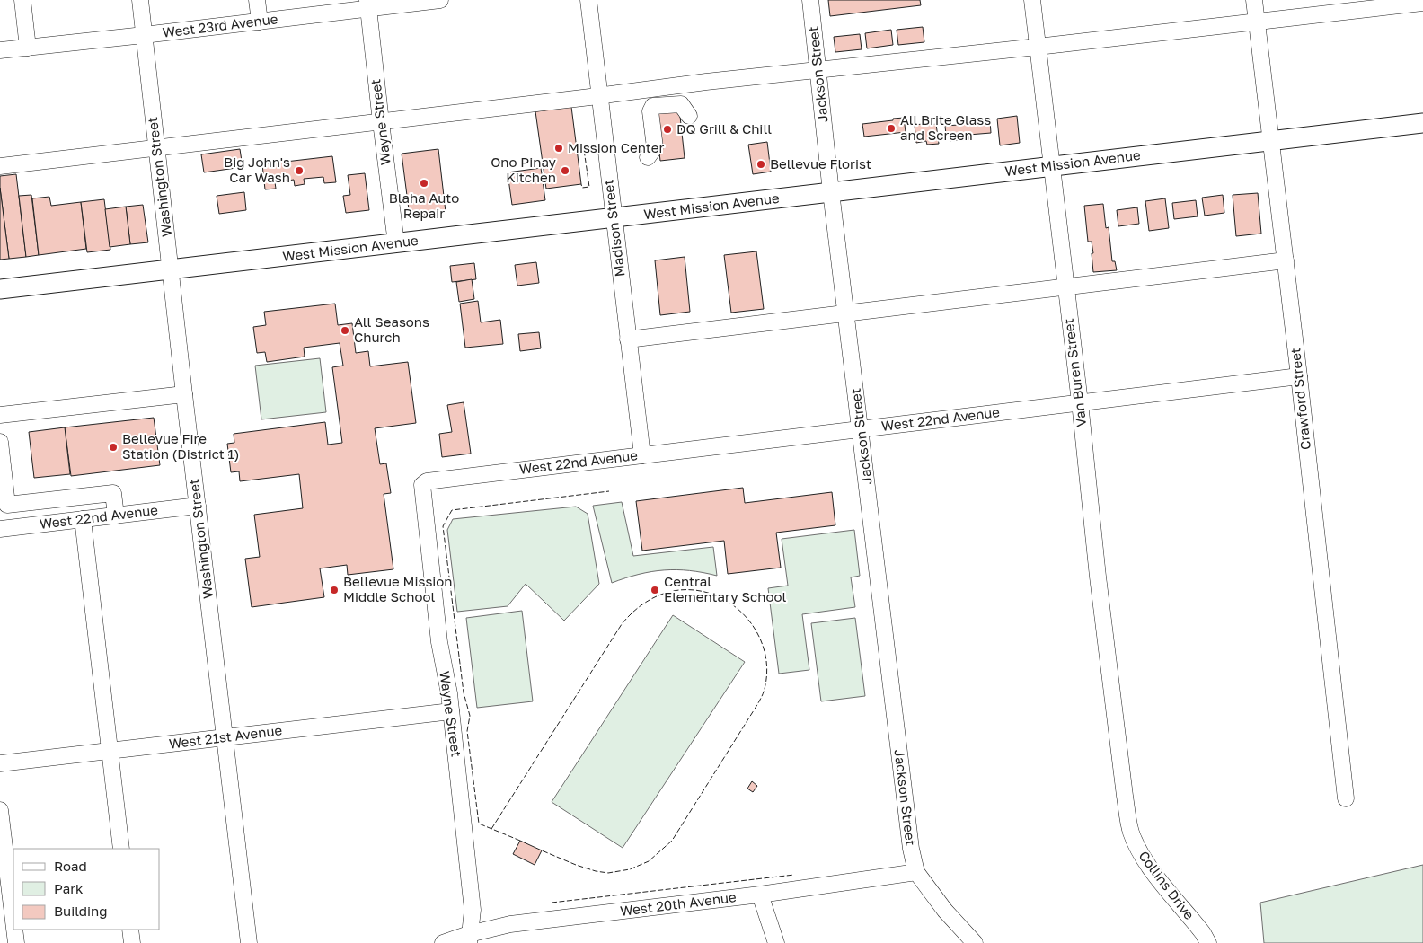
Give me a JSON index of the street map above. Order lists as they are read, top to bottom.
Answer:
{
  "streets": {
    "main road": ["West Mission Avenue"],
    "street": [
      "West 23rd Avenue",
      "Jackson Street",
      "Wayne Street",
      "Washington Street",
      "Madison Street",
      "Van Buren Street",
      "Crawford Street",
      "West 22nd Avenue",
      "West 21st Avenue",
      "Collins Drive",
      "West 20th Avenue"
    ]
  },
  "crossings": [
    ["West 23rd Avenue", "Wayne Street"],
    ["West 23rd Avenue", "Washington Street"],
    ["Jackson Street", "West Mission Avenue"],
    ["Jackson Street", "West 22nd Avenue"],
    ["Jackson Street", "West 20th Avenue"],
    ["Wayne Street", "West Mission Avenue"],
    ["Wayne Street", "West 22nd Avenue"],
    ["Wayne Street", "West 21st Avenue"],
    ["Wayne Street", "West 20th Avenue"],
    ["West Mission Avenue", "Washington Street"],
    ["West Mission Avenue", "Madison Street"],
    ["West Mission Avenue", "Van Buren Street"],
    ["West Mission Avenue", "Crawford Street"],
    ["Washington Street", "West 22nd Avenue"],
    ["Washington Street", "West 21st Avenue"],
    ["Madison Street", "West 22nd Avenue"],
    ["Van Buren Street", "West 22nd Avenue"],
    ["Van Buren Street", "Collins Drive"],
    ["Crawford Street", "West 22nd Avenue"]
  ],
  "places": [
    "All Brite Glass and Screen",
    "DQ Grill & Chill",
    "Mission Center",
    "Bellevue Florist",
    "Big John's Car Wash",
    "Ono Pinay Kitchen",
    "Blaha Auto Repair",
    "All Seasons Church",
    "Bellevue Fire Station (District 1)",
    "Bellevue Mission Middle School",
    "Central Elementary School"
  ],
  "legend": ["Road", "Park", "Building"]
}
